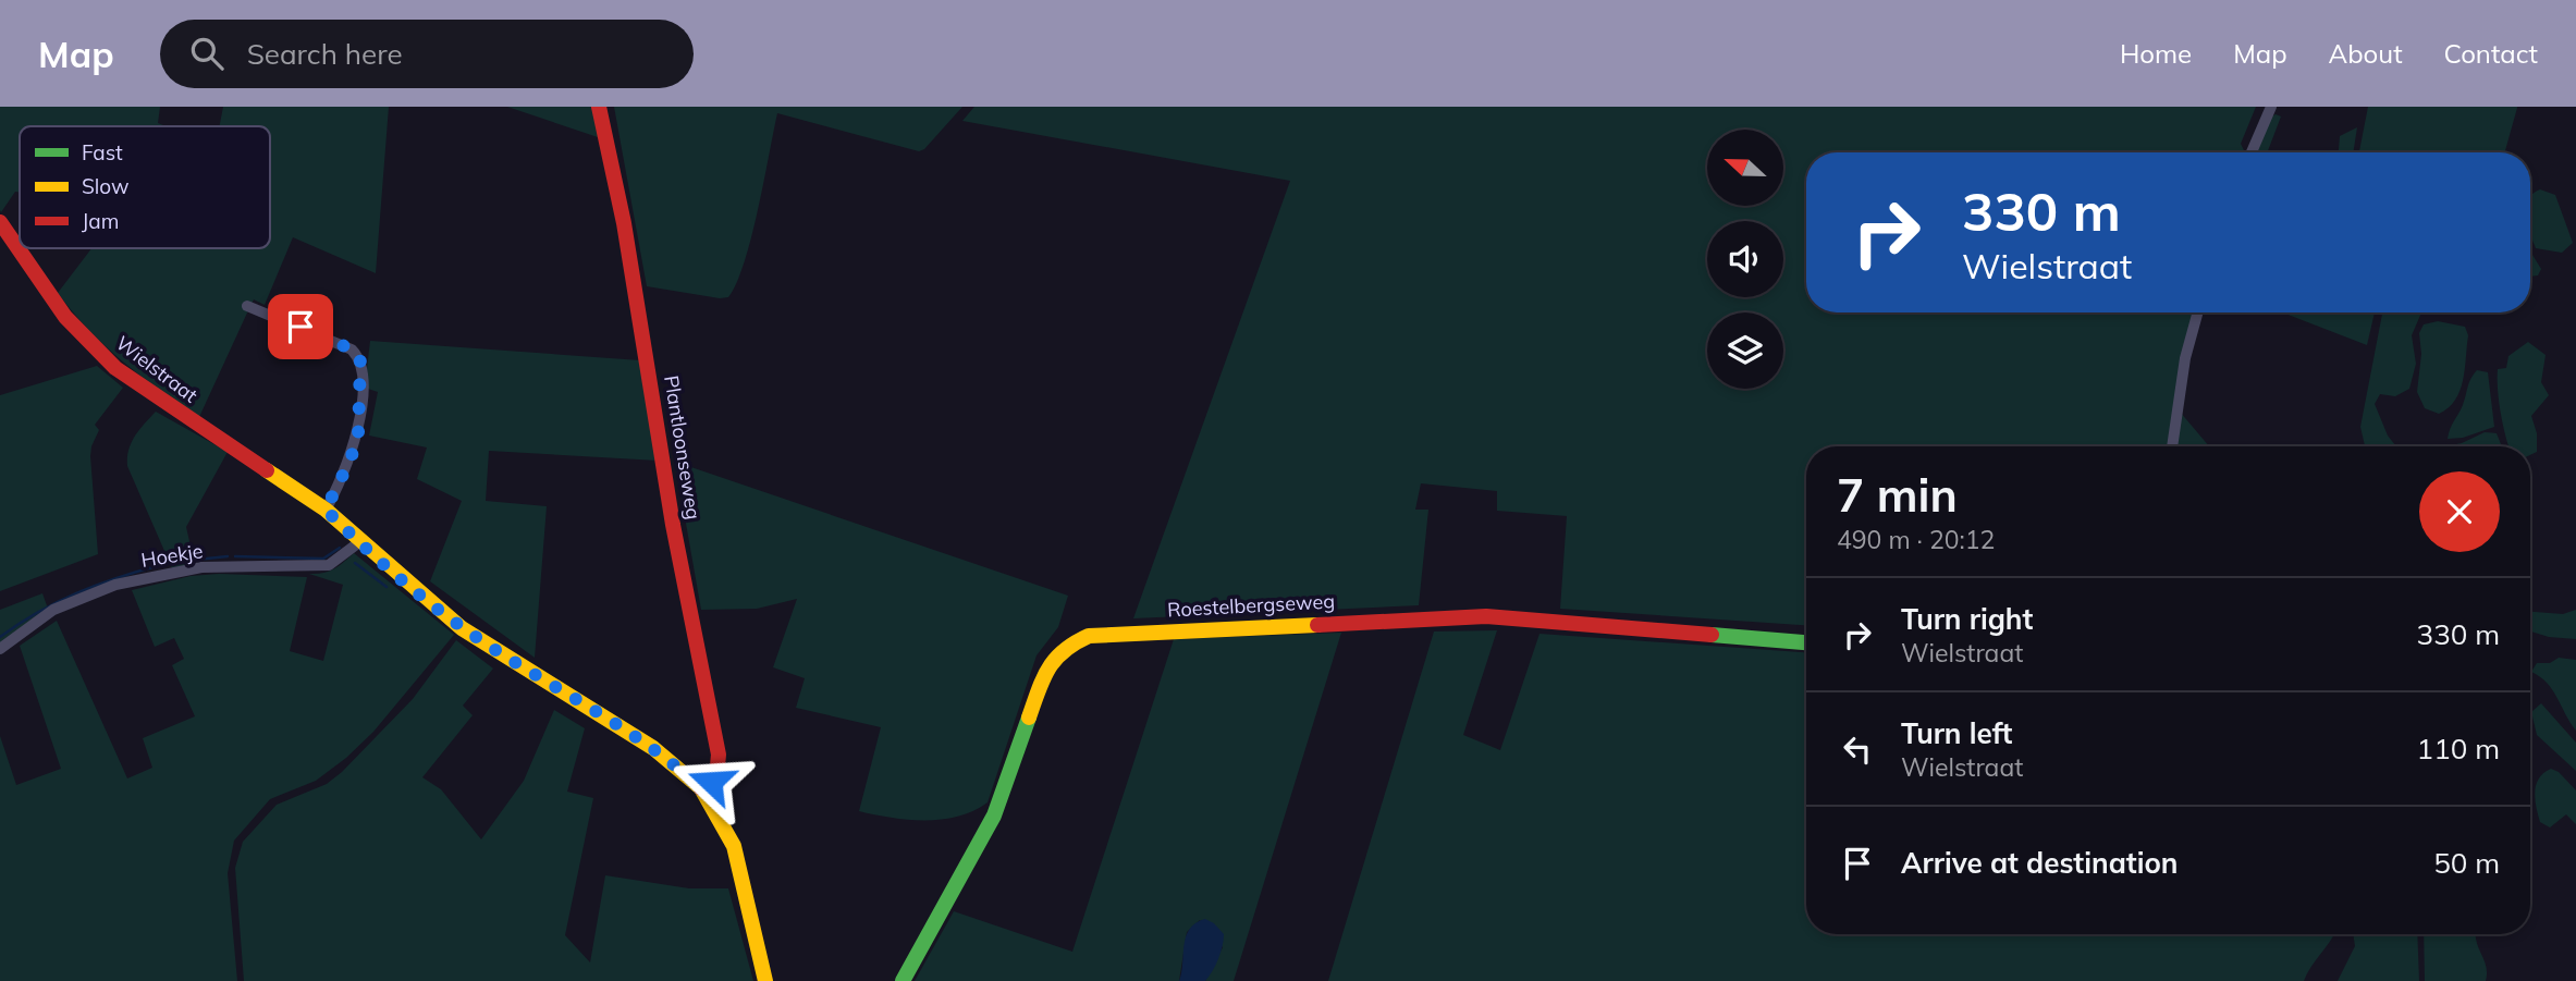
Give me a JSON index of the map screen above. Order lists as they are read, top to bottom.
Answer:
{
  "streets": {
    "street": [
      "Wielstraat",
      "Plantloonseweg",
      "Hoekje",
      "Roestelbergseweg"
    ]
  },
  "crossings": [
    ["Wielstraat", "Plantloonseweg"],
    ["Wielstraat", "Hoekje"]
  ],
  "legend": ["Fast", "Slow", "Jam"],
  "north": "left",
  "page": {
    "header": "Map",
    "search": "Search here",
    "nav": [
      "Home",
      "Map",
      "About",
      "Contact"
    ],
    "turn": ["330 m", "Wielstraat"],
    "heading": ["7 min", "490 m · 20:12"],
    "list": [
      {
        "name": "Turn right",
        "note": "Wielstraat",
        "value": "330 m"
      },
      {
        "name": "Turn left",
        "note": "Wielstraat",
        "value": "110 m"
      },
      {
        "name": "Arrive at destination",
        "value": "50 m"
      }
    ]
  }
}
